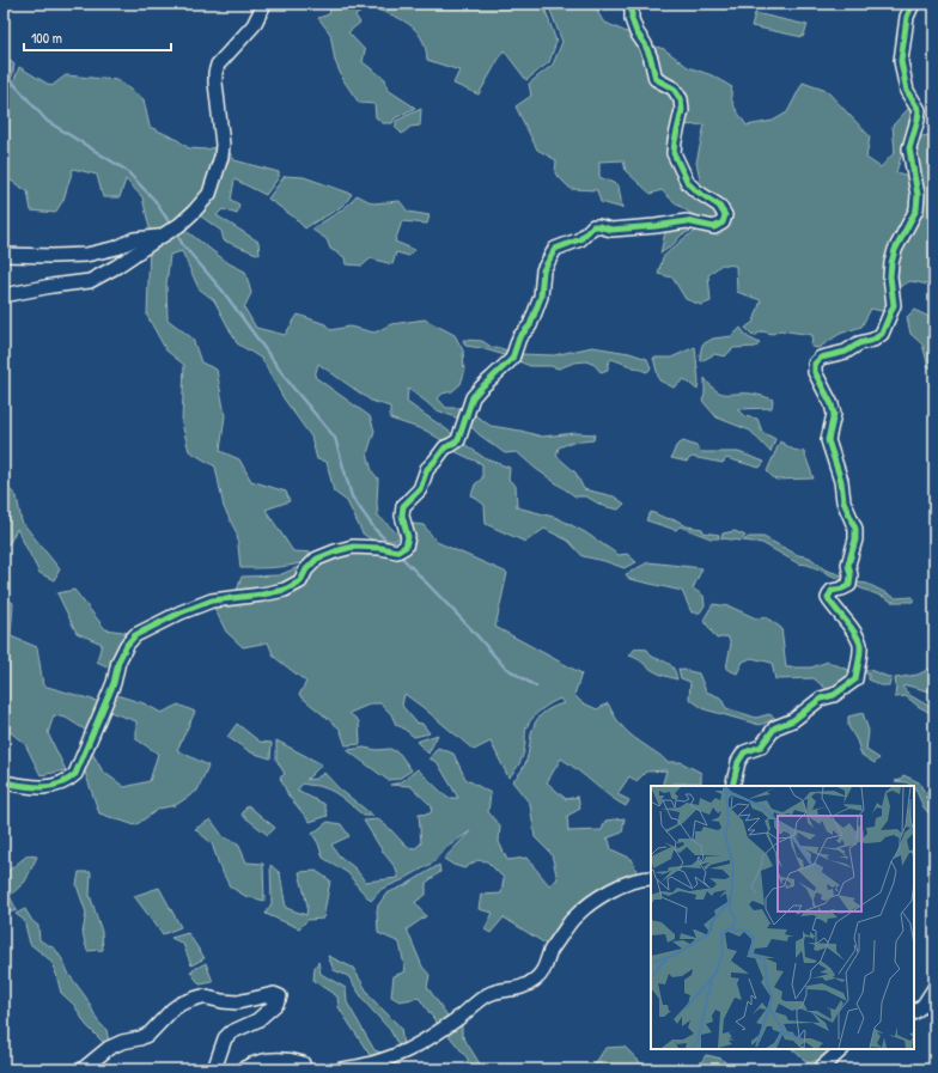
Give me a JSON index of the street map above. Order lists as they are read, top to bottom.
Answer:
{
  "scale_bar": "100 m"
}
